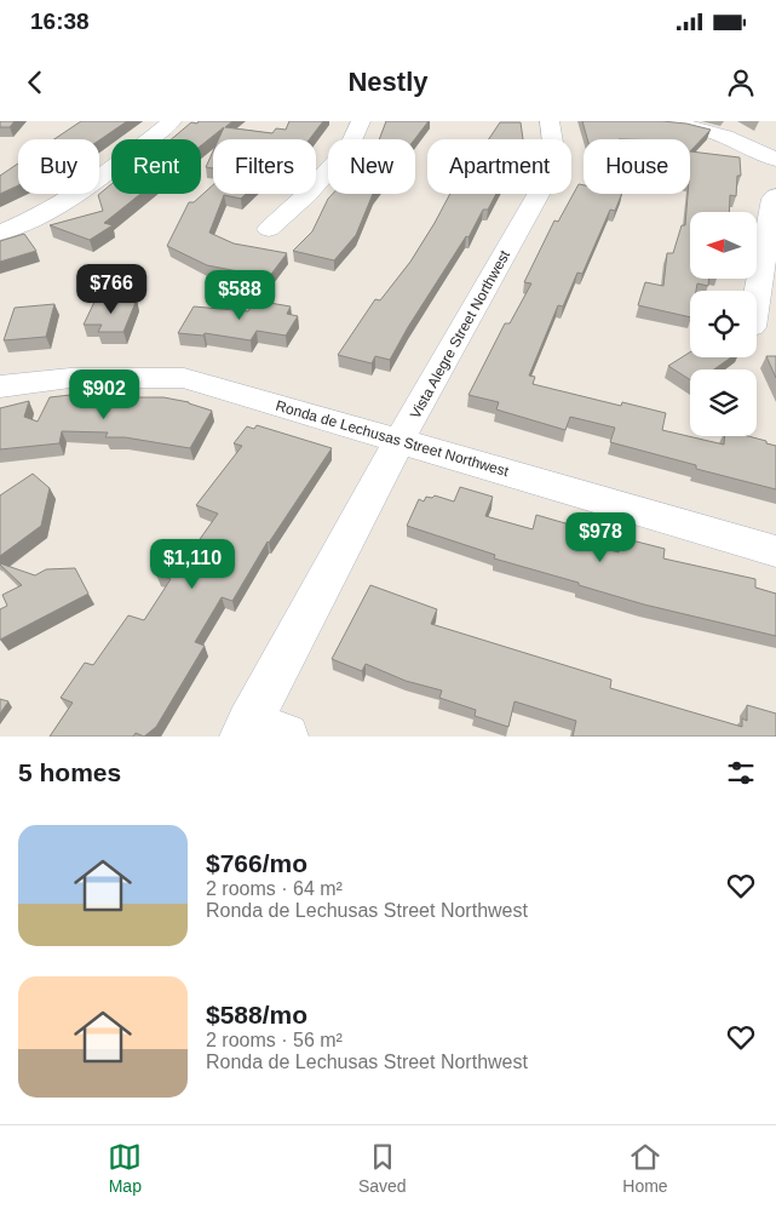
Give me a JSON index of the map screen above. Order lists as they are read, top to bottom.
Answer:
{
  "streets": {
    "street": ["Vista Alegre Street Northwest", "Ronda de Lechusas Street Northwest"]
  },
  "crossings": [
    ["Vista Alegre Street Northwest", "Ronda de Lechusas Street Northwest"]
  ],
  "north": "left",
  "page": {
    "status": "16:38",
    "header": "Nestly",
    "chip": [
      "Buy",
      "Rent",
      "Filters",
      "New",
      "Apartment",
      "House"
    ],
    "price": [
      "$766",
      "$588",
      "$902",
      "$978",
      "$1,110"
    ],
    "heading": "5 homes",
    "list": [
      {
        "name": "$766/mo",
        "note": "2 rooms · 64 m² · Ronda de Lechusas Street Northwest"
      },
      {
        "name": "$588/mo",
        "note": "2 rooms · 56 m² · Ronda de Lechusas Street Northwest"
      }
    ],
    "tabs": ["Map", "Saved", "Home"]
  }
}
